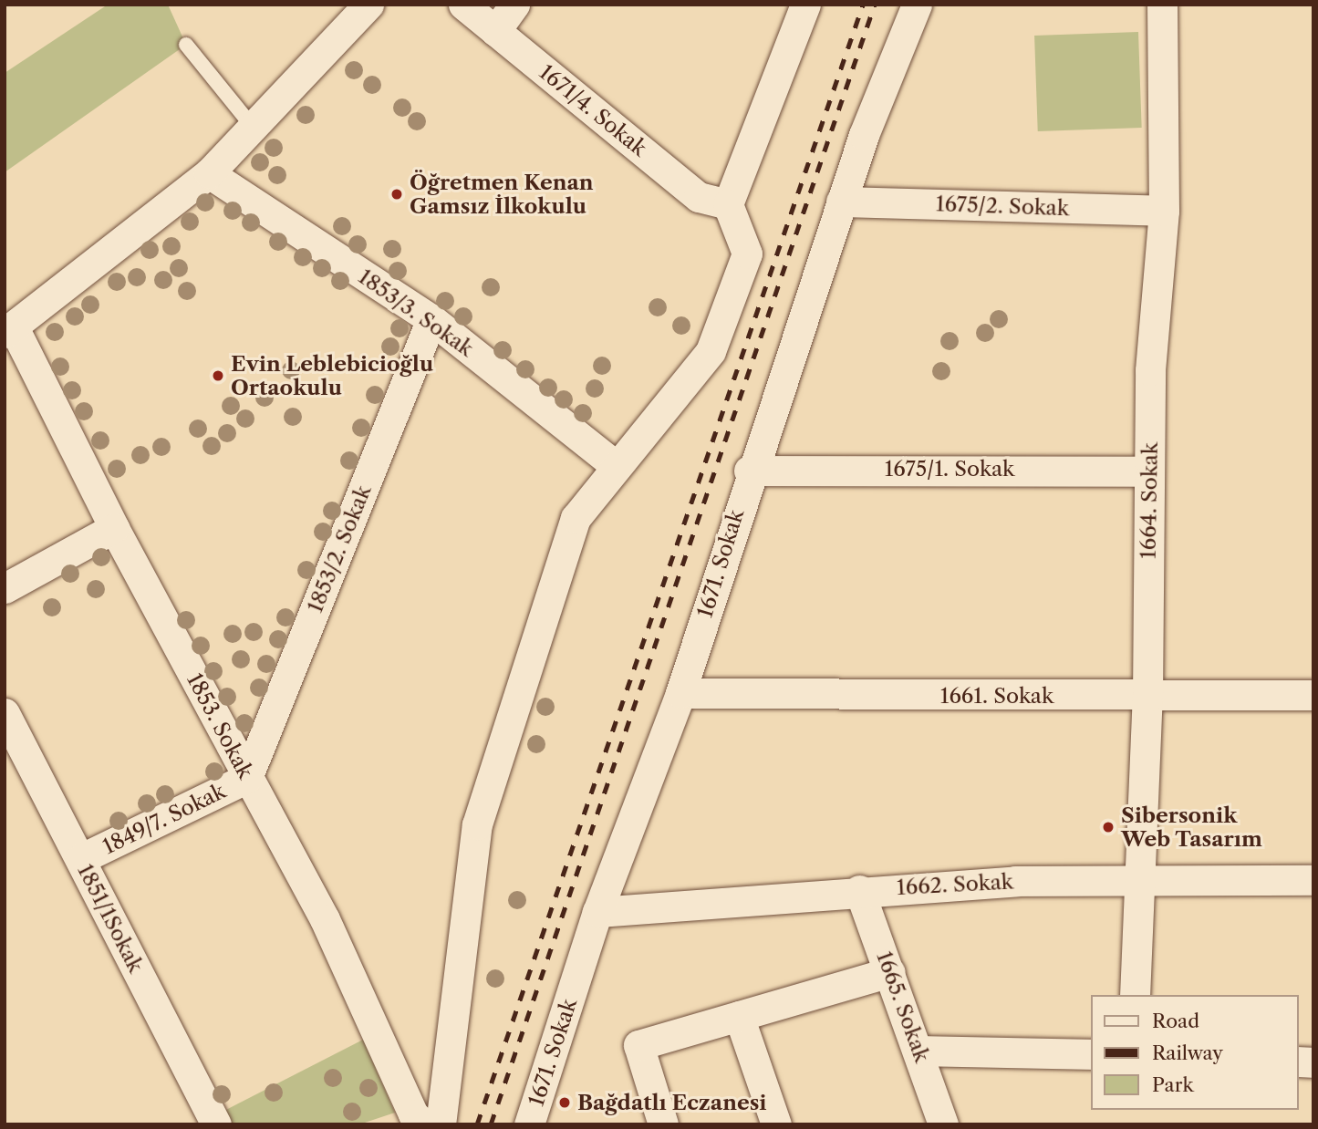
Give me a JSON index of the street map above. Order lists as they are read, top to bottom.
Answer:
{
  "streets": {
    "street": [
      "1671/4. Sokak",
      "1675/2. Sokak",
      "1853/3. Sokak",
      "1675/1. Sokak",
      "1664. Sokak",
      "1853/2. Sokak",
      "1671. Sokak",
      "1661. Sokak",
      "1853. Sokak",
      "1849/7. Sokak",
      "1662. Sokak",
      "1851/1Sokak",
      "1665. Sokak"
    ]
  },
  "crossings": [
    ["1675/2. Sokak", "1664. Sokak"],
    ["1675/2. Sokak", "1671. Sokak"],
    ["1853/3. Sokak", "1853/2. Sokak"],
    ["1675/1. Sokak", "1664. Sokak"],
    ["1675/1. Sokak", "1671. Sokak"],
    ["1664. Sokak", "1661. Sokak"],
    ["1664. Sokak", "1662. Sokak"],
    ["1853/2. Sokak", "1853. Sokak"],
    ["1853/2. Sokak", "1849/7. Sokak"],
    ["1671. Sokak", "1661. Sokak"],
    ["1671. Sokak", "1662. Sokak"],
    ["1853. Sokak", "1849/7. Sokak"],
    ["1849/7. Sokak", "1851/1Sokak"],
    ["1662. Sokak", "1665. Sokak"]
  ],
  "places": [
    "Öğretmen Kenan Gamsız İlkokulu",
    "Evin Leblebicioğlu Ortaokulu",
    "Sibersonik Web Tasarım",
    "Bağdatlı Eczanesi"
  ],
  "legend": ["Road", "Railway", "Park"]
}
